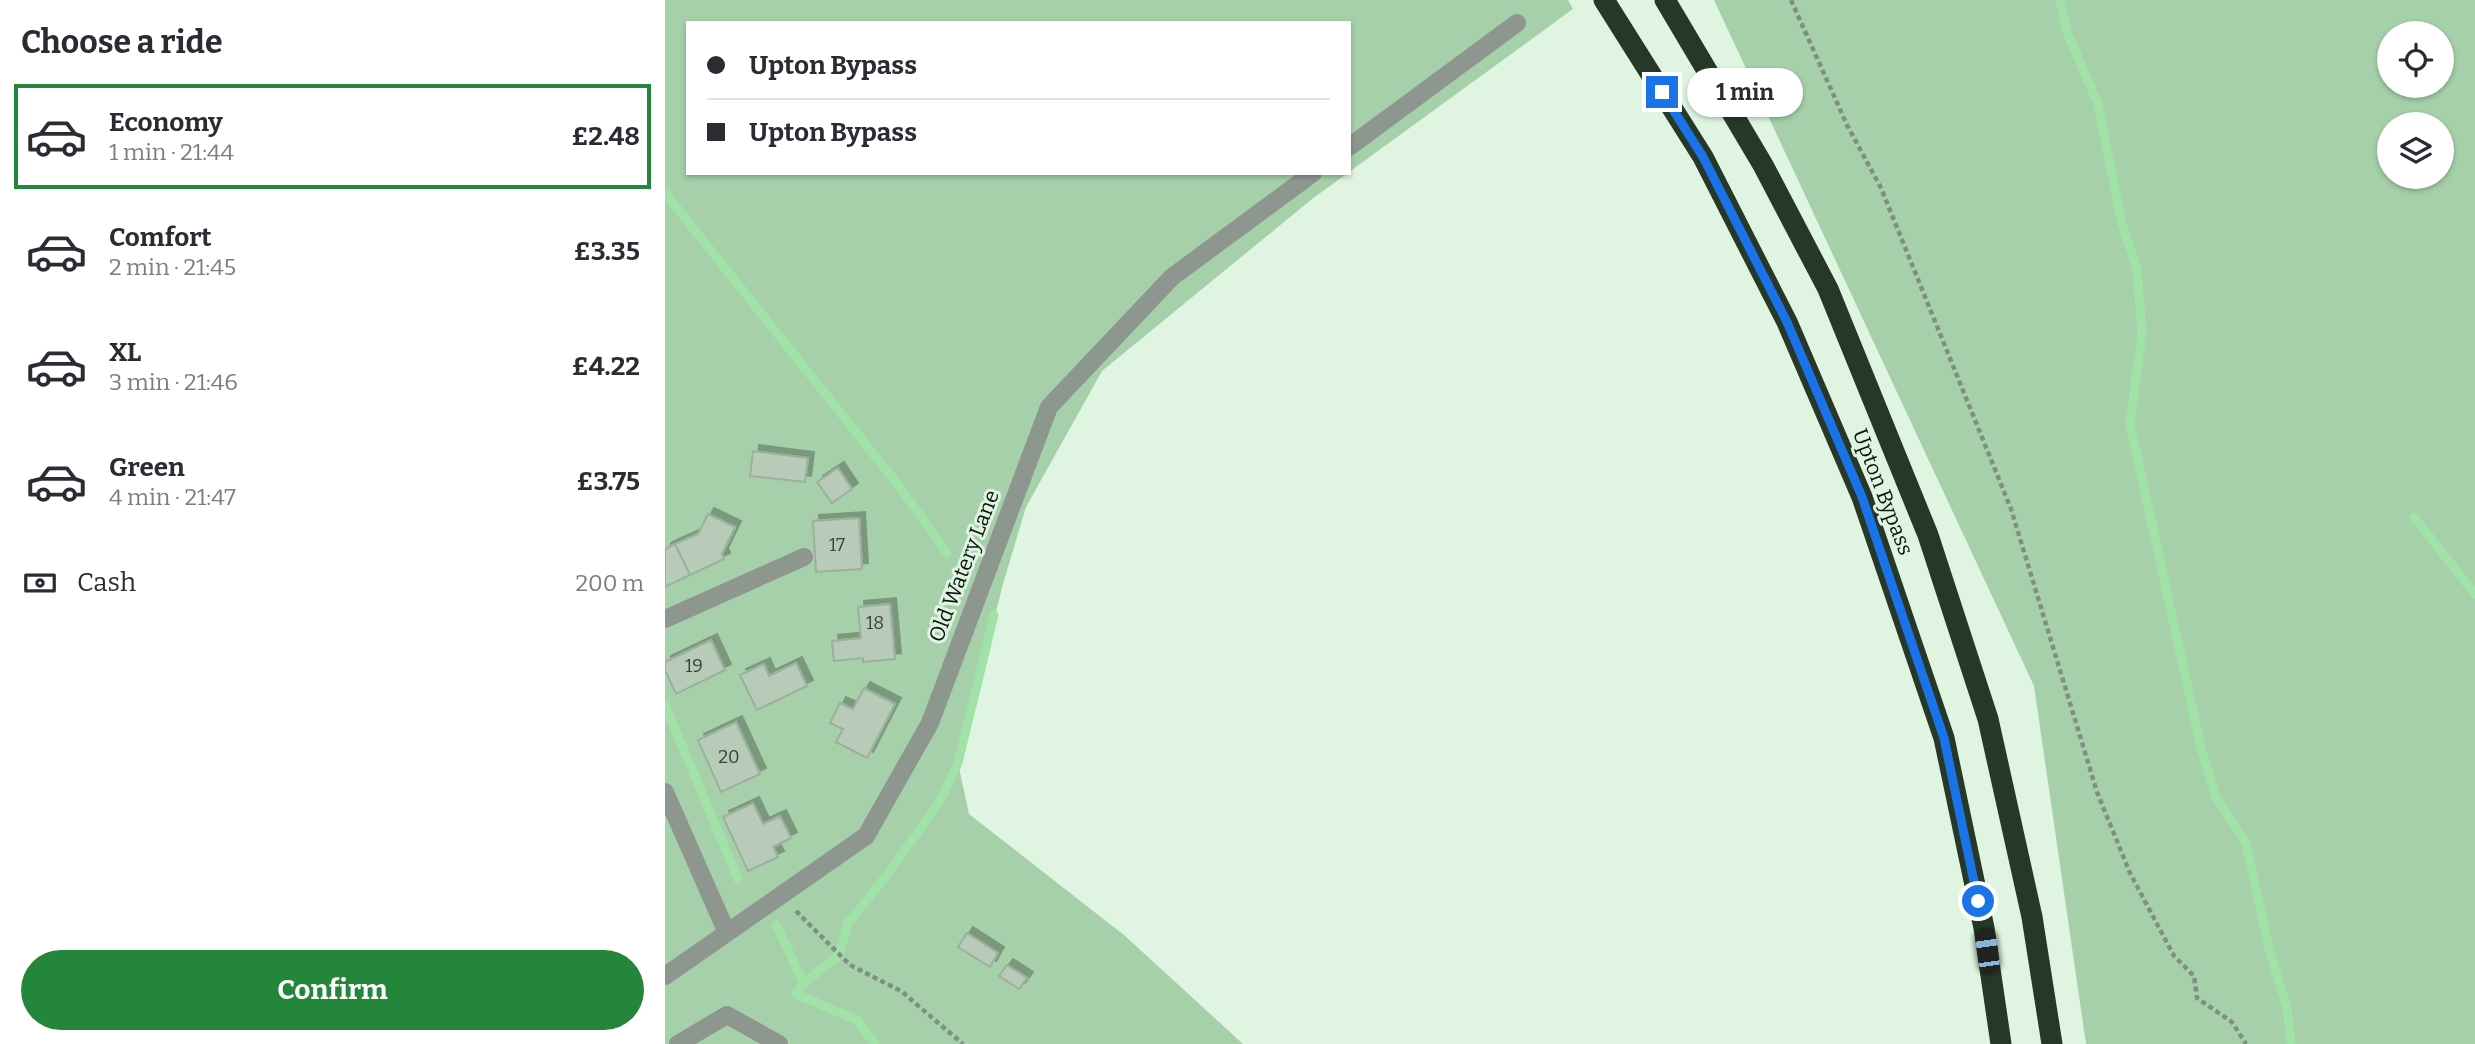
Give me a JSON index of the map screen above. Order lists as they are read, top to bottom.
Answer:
{
  "streets": {
    "highway": ["Upton Bypass"],
    "street": ["Old Watery Lane"]
  },
  "house_numbers": [
    "17",
    "18",
    "19",
    "20"
  ],
  "page": {
    "heading": "Choose a ride",
    "banner": ["Upton Bypass", "Upton Bypass"],
    "bubble": "1 min",
    "list": [
      {
        "name": "Economy",
        "note": "1 min · 21:44",
        "value": "£2.48"
      },
      {
        "name": "Comfort",
        "note": "2 min · 21:45",
        "value": "£3.35"
      },
      {
        "name": "XL",
        "note": "3 min · 21:46",
        "value": "£4.22"
      },
      {
        "name": "Green",
        "note": "4 min · 21:47",
        "value": "£3.75"
      }
    ],
    "pay": ["Cash", "200 m"],
    "buttons": "Confirm"
  }
}
